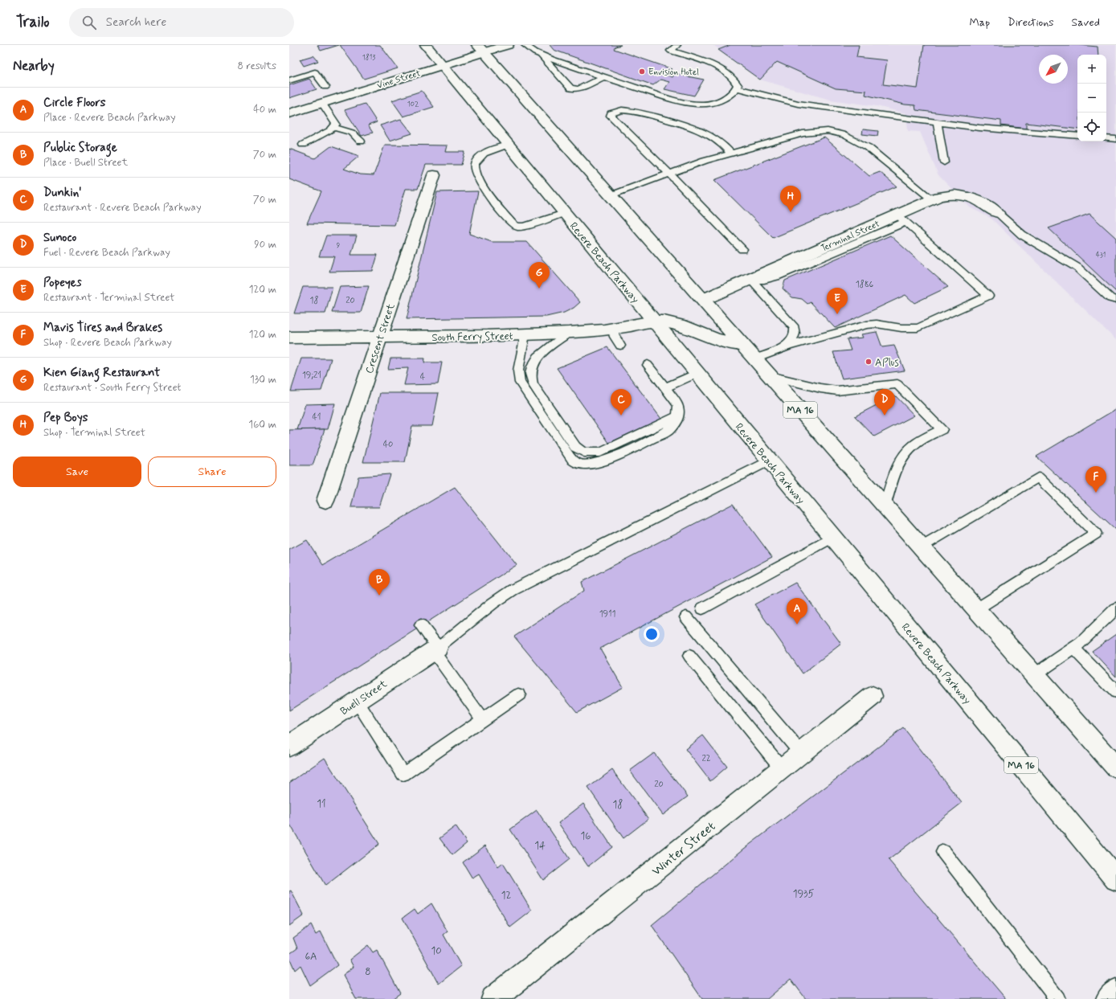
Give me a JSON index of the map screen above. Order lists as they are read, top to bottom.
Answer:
{
  "streets": {
    "main road": [
      "Vine Street",
      "Terminal Street",
      "Revere Beach Parkway",
      "South Ferry Street",
      "Crescent Street",
      "MA 16",
      "Buell Street",
      "Winter Street"
    ]
  },
  "crossings": [
    ["Vine Street", "Revere Beach Parkway"],
    ["Vine Street", "MA 16"],
    ["Terminal Street", "MA 16"],
    ["Revere Beach Parkway", "South Ferry Street"],
    ["South Ferry Street", "Crescent Street"],
    ["South Ferry Street", "MA 16"]
  ],
  "places": ["Envision Hotel", "APlus"],
  "house_numbers": [
    "1813",
    "102",
    "9",
    "431",
    "1886",
    "18",
    "20",
    "19;21",
    "4",
    "41",
    "40",
    "1911",
    "22",
    "20",
    "11",
    "18",
    "16",
    "14",
    "1935",
    "12",
    "10",
    "6A",
    "8"
  ],
  "north": "bottom left",
  "page": {
    "header": "Trailo",
    "search": "Search here",
    "nav": ["Map", "Directions", "Saved"],
    "heading": ["Nearby", "8 results"],
    "map_buttons": ["+", "−"],
    "list": [
      {
        "mark": "A",
        "name": "Circle Floors",
        "note": "Place · Revere Beach Parkway",
        "value": "40 m"
      },
      {
        "mark": "B",
        "name": "Public Storage",
        "note": "Place · Buell Street",
        "value": "70 m"
      },
      {
        "mark": "C",
        "name": "Dunkin'",
        "note": "Restaurant · Revere Beach Parkway",
        "value": "70 m"
      },
      {
        "mark": "D",
        "name": "Sunoco",
        "note": "Fuel · Revere Beach Parkway",
        "value": "90 m"
      },
      {
        "mark": "E",
        "name": "Popeyes",
        "note": "Restaurant · Terminal Street",
        "value": "120 m"
      },
      {
        "mark": "F",
        "name": "Mavis Tires and Brakes",
        "note": "Shop · Revere Beach Parkway",
        "value": "120 m"
      },
      {
        "mark": "G",
        "name": "Kien Giang Restaurant",
        "note": "Restaurant · South Ferry Street",
        "value": "130 m"
      },
      {
        "mark": "H",
        "name": "Pep Boys",
        "note": "Shop · Terminal Street",
        "value": "160 m"
      }
    ],
    "pins": [
      "H",
      "G",
      "E",
      "C",
      "D",
      "F",
      "B",
      "A"
    ],
    "buttons": ["Save", "Share"]
  }
}
